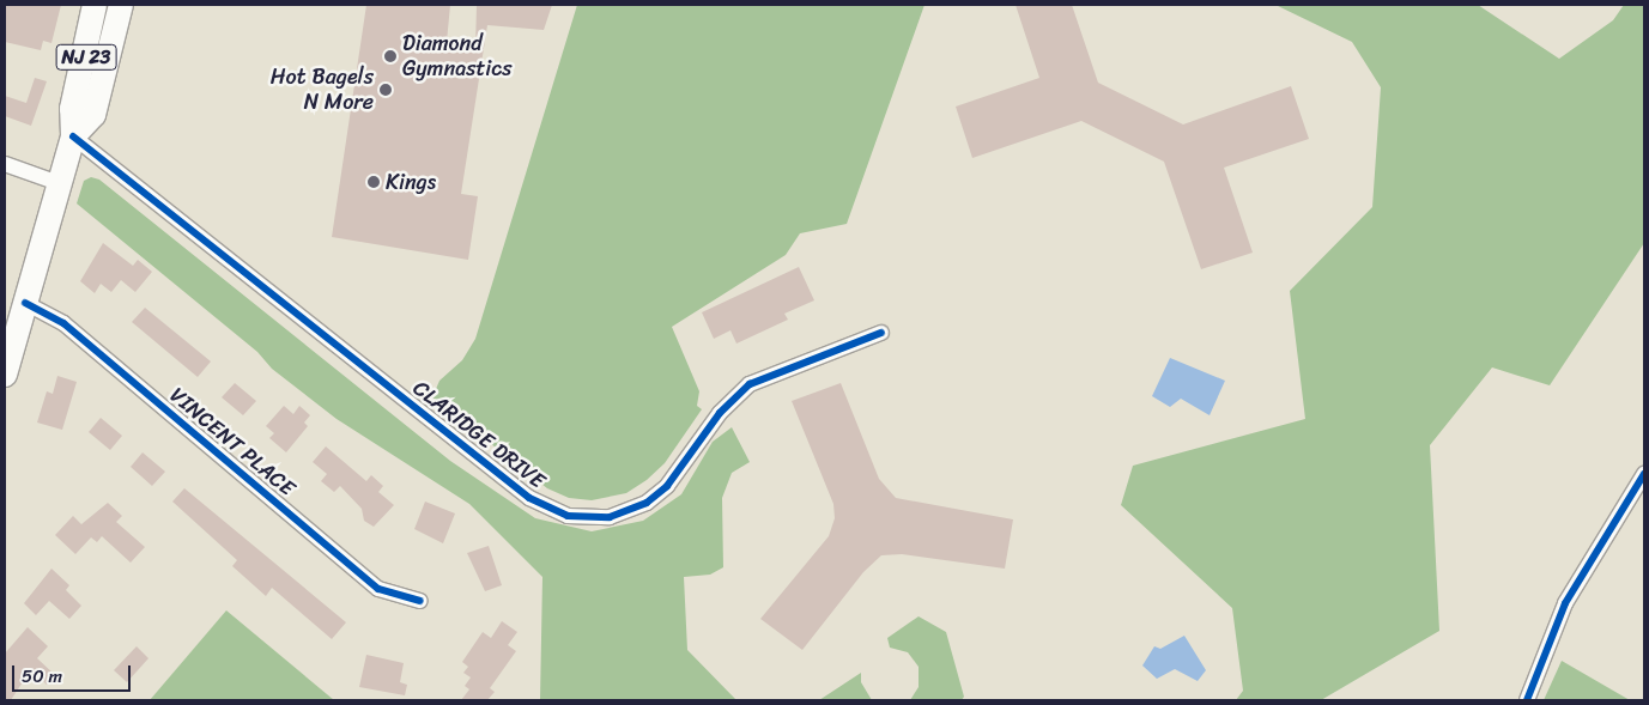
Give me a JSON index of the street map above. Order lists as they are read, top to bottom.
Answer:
{
  "streets": {
    "main road": ["NJ 23"],
    "street": ["CLARIDGE DRIVE", "VINCENT PLACE"]
  },
  "crossings": [
    ["NJ 23", "CLARIDGE DRIVE"],
    ["NJ 23", "VINCENT PLACE"]
  ],
  "places": ["Diamond Gymnastics", "Hot Bagels N More", "Kings"],
  "scale_bar": "50 m"
}
